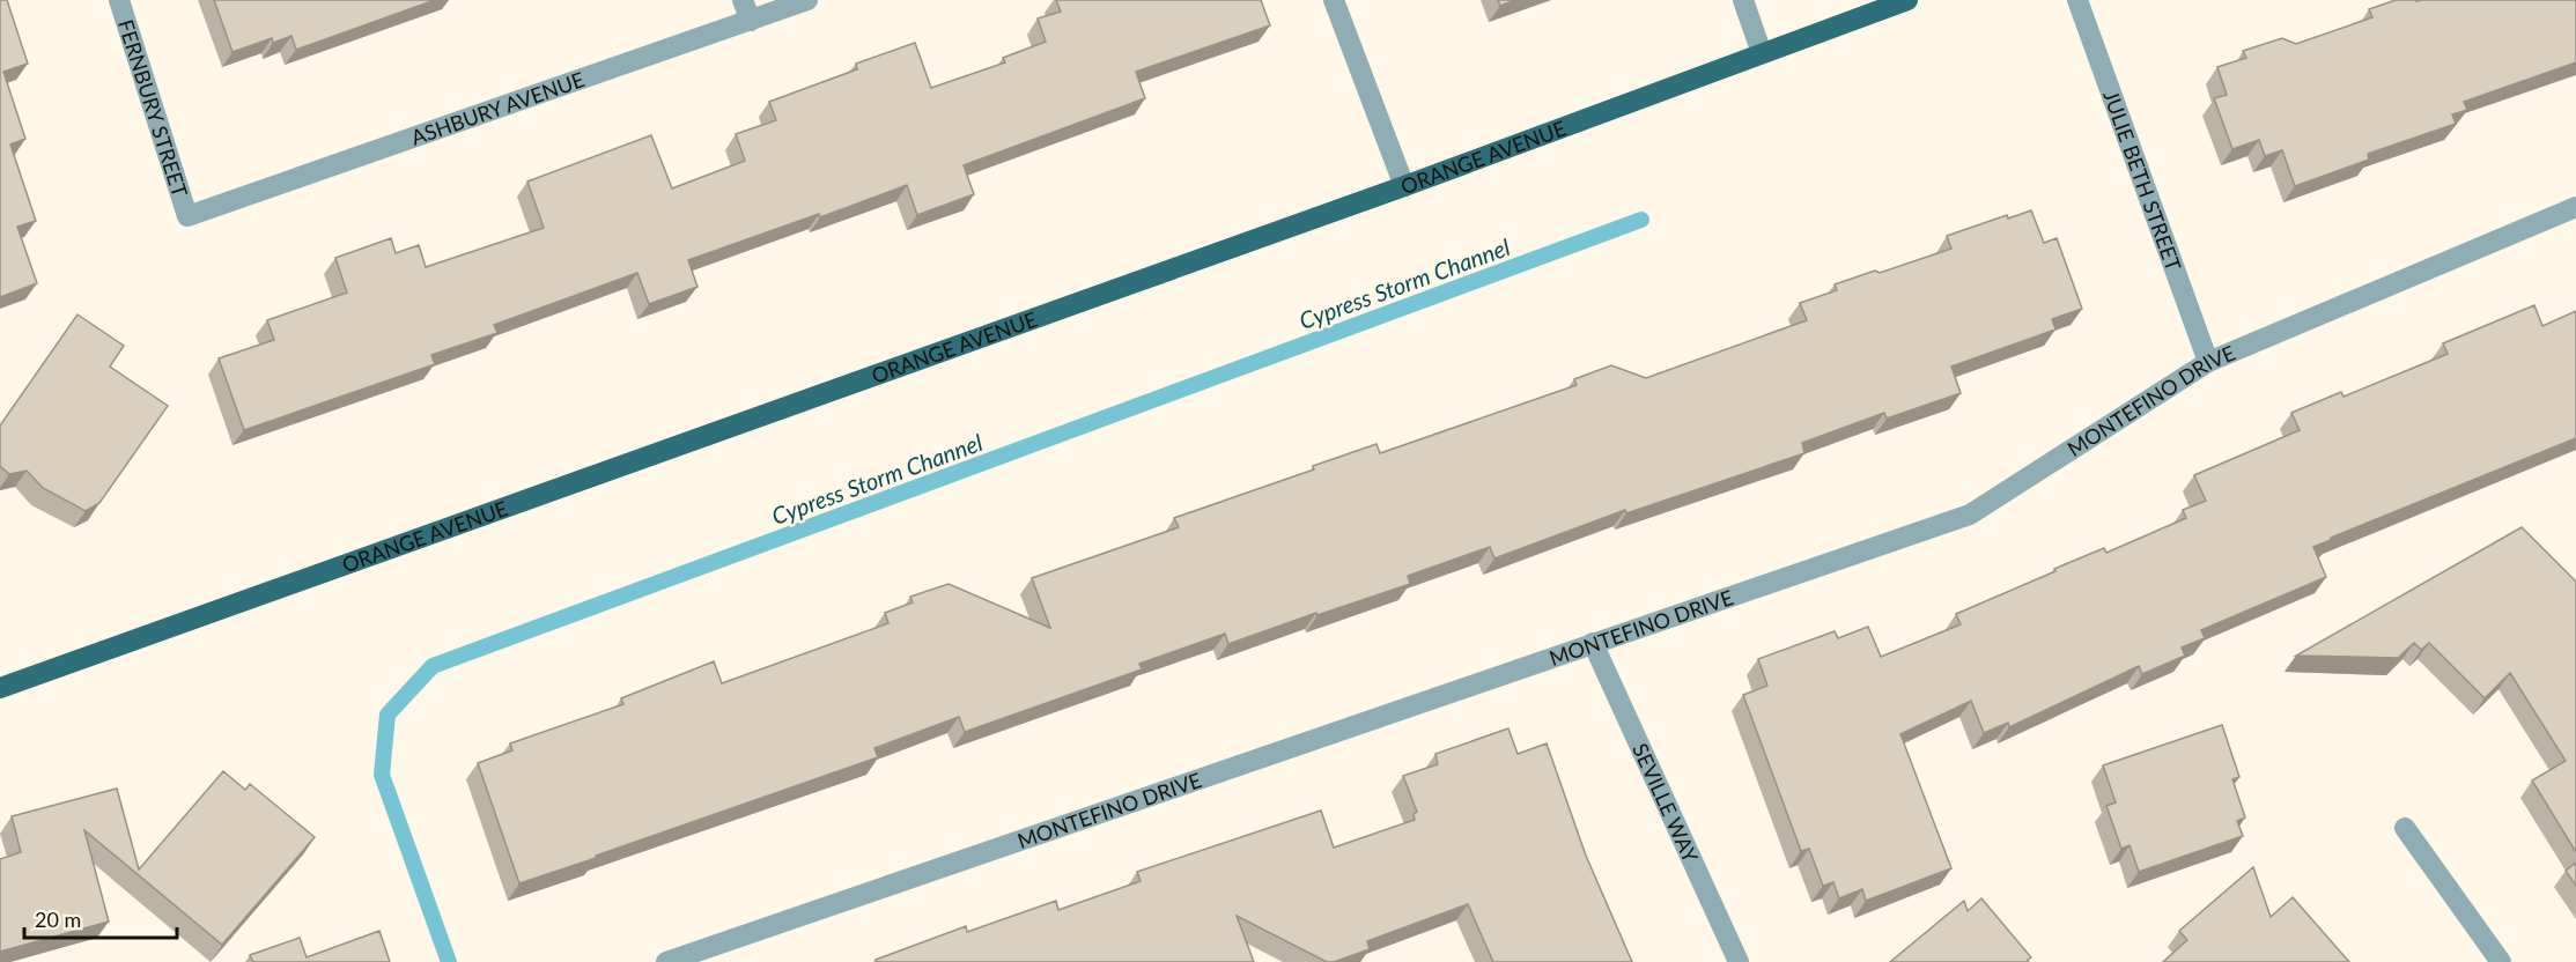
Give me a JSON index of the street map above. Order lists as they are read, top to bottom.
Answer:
{
  "streets": {
    "main road": ["ORANGE AVENUE"],
    "street": [
      "FERNBURY STREET",
      "ASHBURY AVENUE",
      "JULIE BETH STREET",
      "MONTEFINO DRIVE",
      "SEVILLE WAY"
    ]
  },
  "crossings": [
    ["FERNBURY STREET", "ASHBURY AVENUE"],
    ["JULIE BETH STREET", "MONTEFINO DRIVE"],
    ["MONTEFINO DRIVE", "SEVILLE WAY"]
  ],
  "water": ["Cypress Storm Channel"],
  "scale_bar": "20 m"
}
